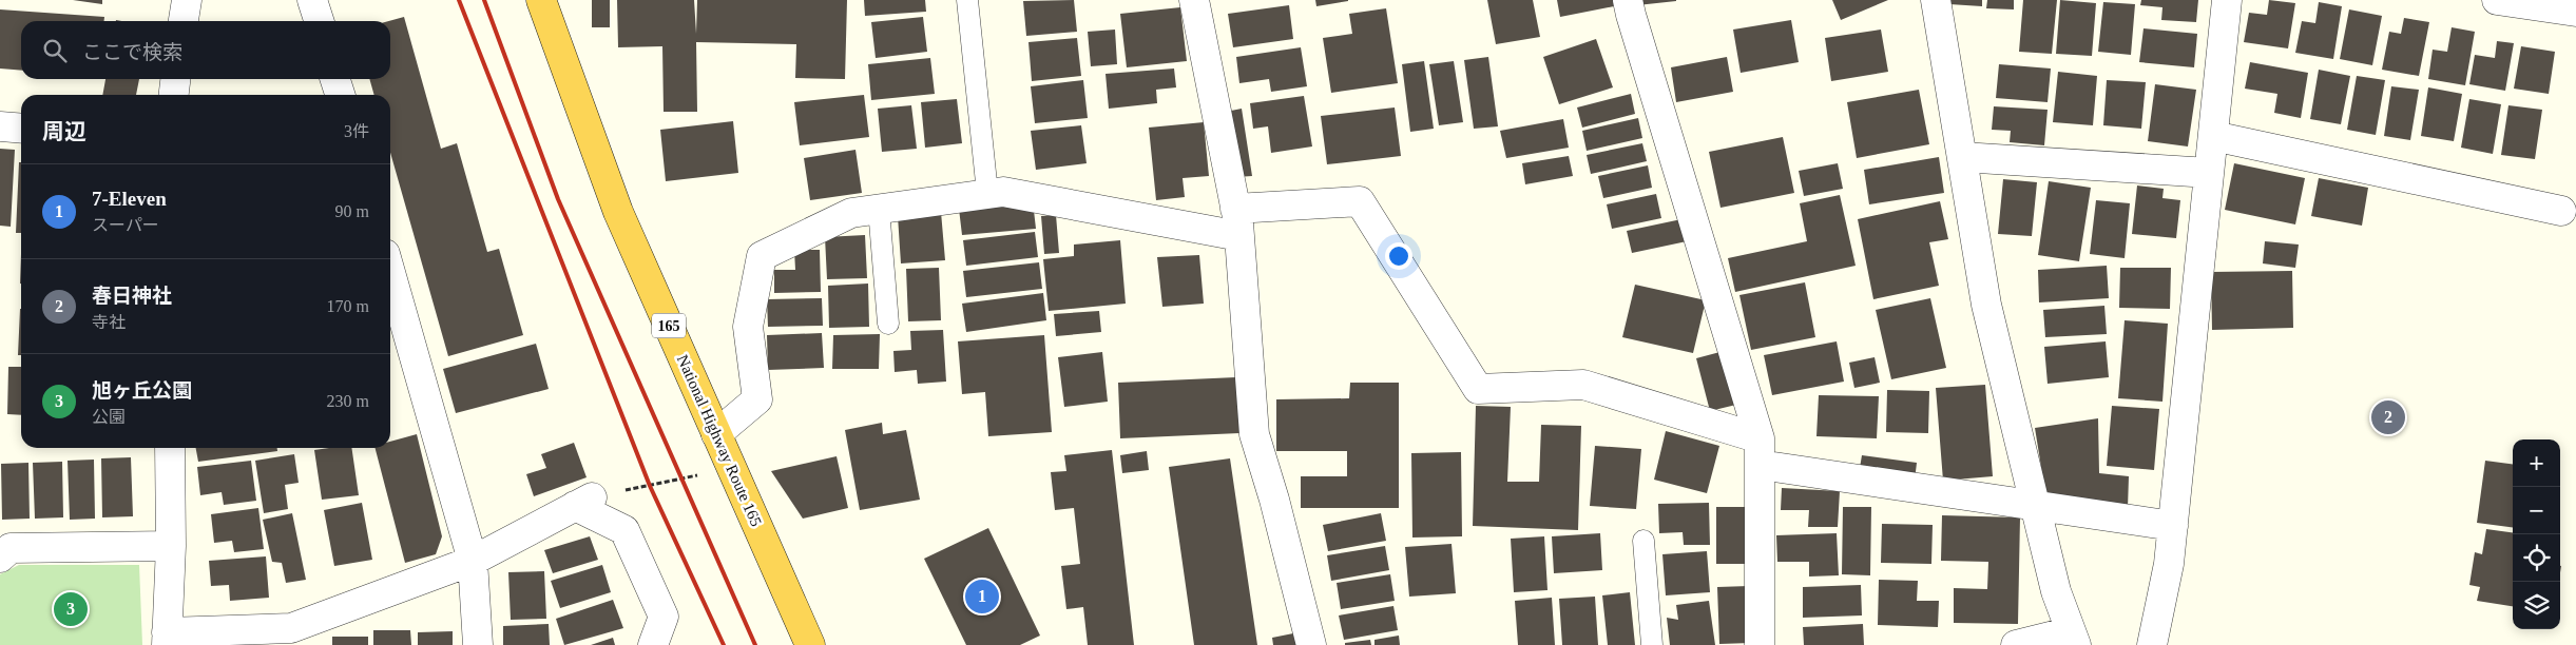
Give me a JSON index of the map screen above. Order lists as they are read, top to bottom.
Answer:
{
  "streets": {
    "highway": ["165", "National Highway Route 165"]
  },
  "page": {
    "search": "ここで検索",
    "heading": ["周辺", "3件"],
    "list": [
      {
        "mark": "1",
        "name": "7-Eleven",
        "note": "スーパー",
        "value": "90 m"
      },
      {
        "mark": "2",
        "name": "春日神社",
        "note": "寺社",
        "value": "170 m"
      },
      {
        "mark": "3",
        "name": "旭ヶ丘公園",
        "note": "公園",
        "value": "230 m"
      }
    ],
    "pins": ["2", "1", "3"],
    "map_buttons": ["+", "−"]
  }
}
